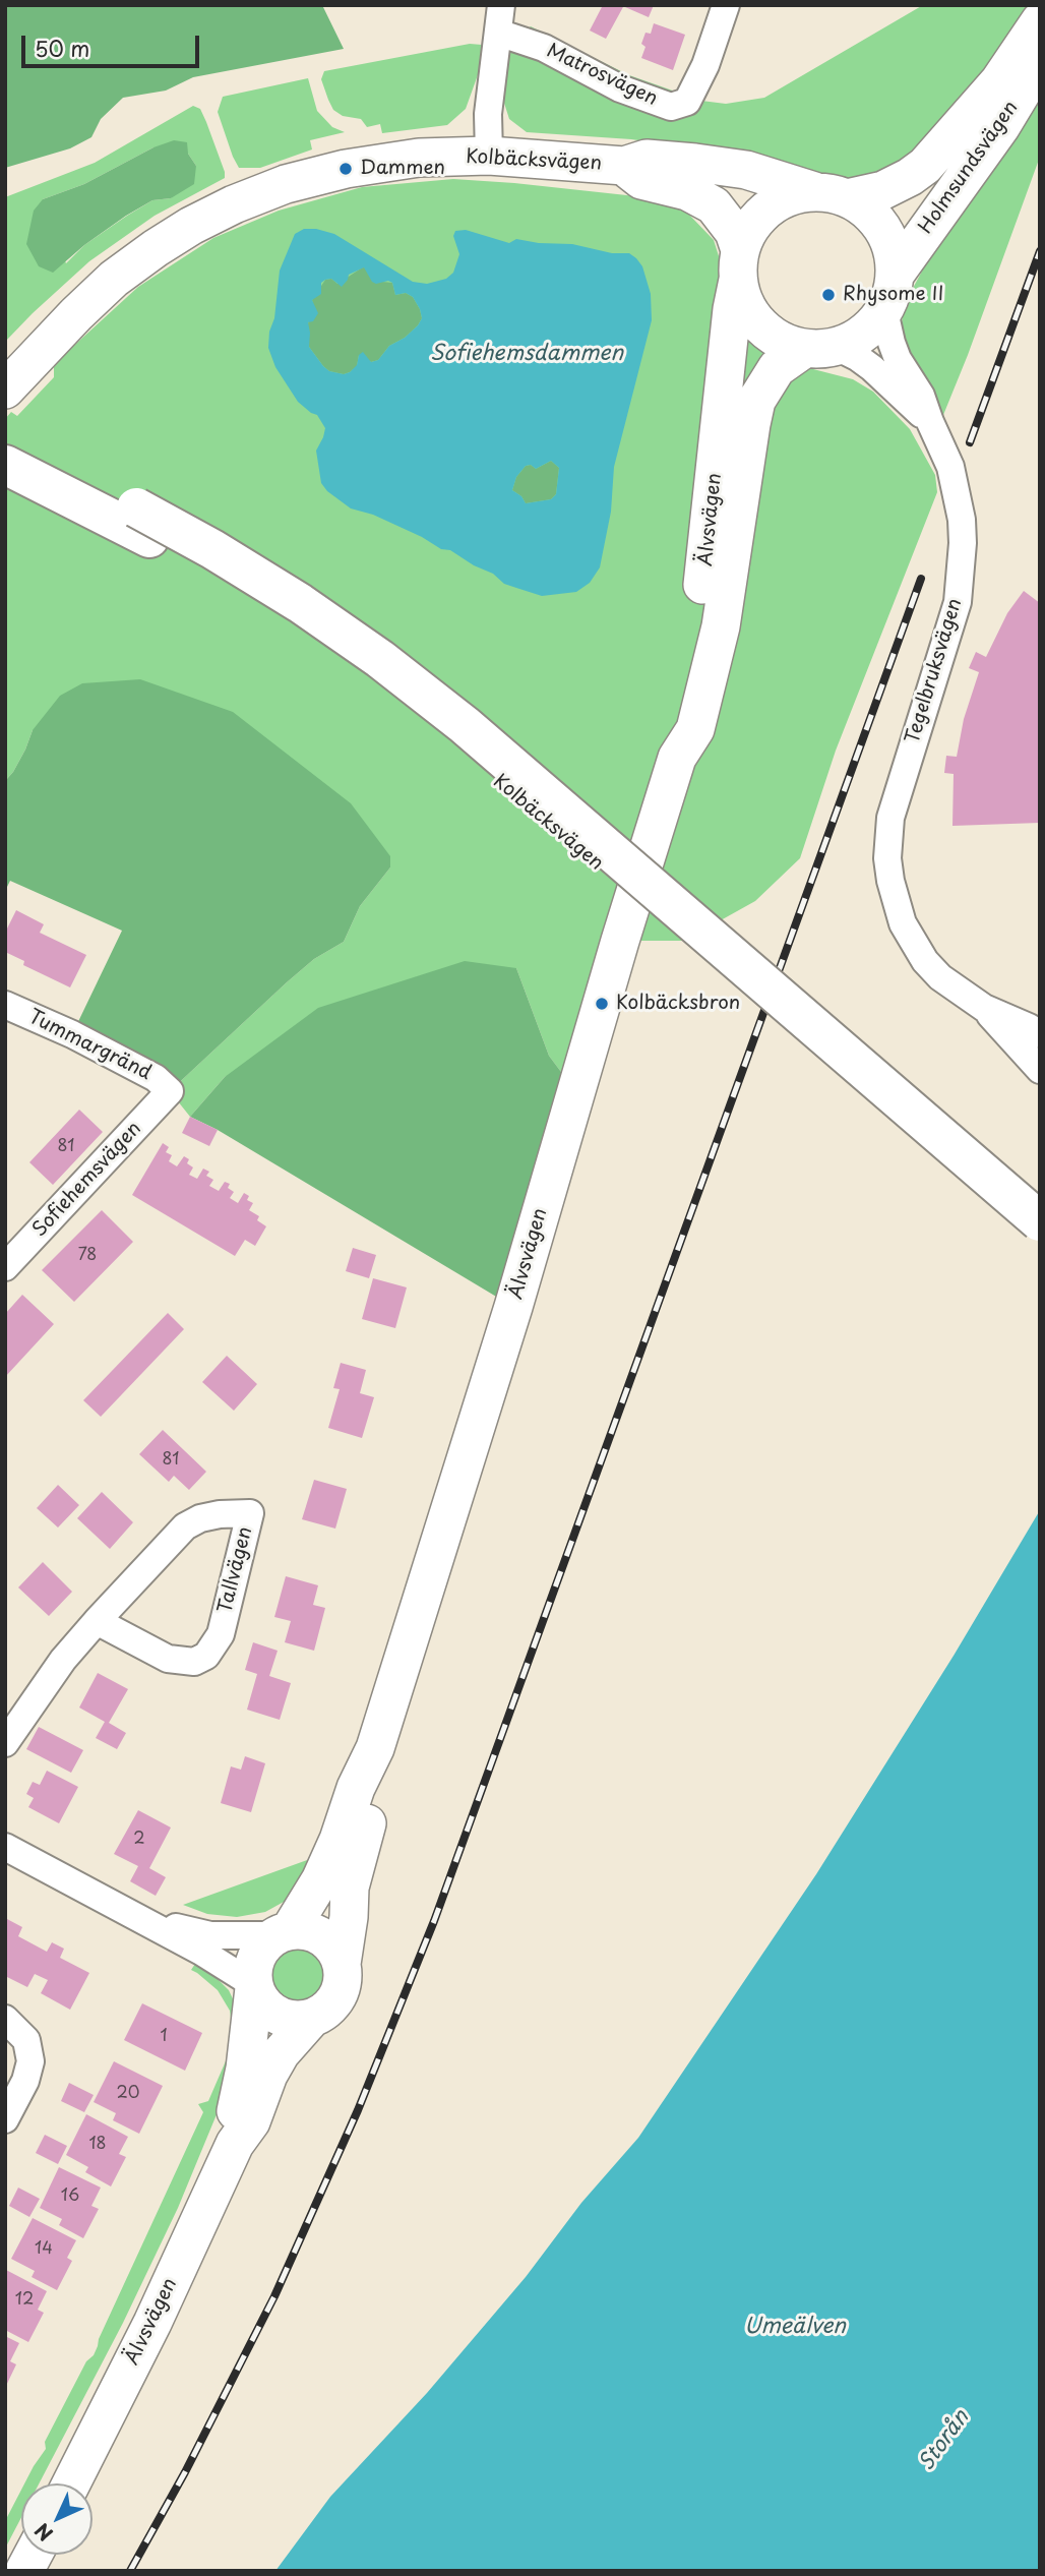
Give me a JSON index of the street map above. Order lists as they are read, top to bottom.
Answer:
{
  "streets": {
    "highway": ["Kolbäcksvägen"],
    "main road": ["Holmsundsvägen", "Älvsvägen"],
    "street": [
      "Matrosvägen",
      "Tegelbruksvägen",
      "Tummargränd",
      "Sofiehemsvägen",
      "Tallvägen"
    ]
  },
  "crossings": [
    ["Kolbäcksvägen", "Holmsundsvägen"],
    ["Kolbäcksvägen", "Älvsvägen"],
    ["Kolbäcksvägen", "Tegelbruksvägen"],
    ["Holmsundsvägen", "Älvsvägen"],
    ["Holmsundsvägen", "Tegelbruksvägen"],
    ["Älvsvägen", "Tegelbruksvägen"],
    ["Tummargränd", "Sofiehemsvägen"]
  ],
  "water": ["Sofiehemsdammen", "Umeälven", "Storån"],
  "places": ["Dammen", "Rhysome II", "Kolbäcksbron"],
  "house_numbers": [
    "81",
    "78",
    "81",
    "2",
    "1",
    "20",
    "18",
    "16",
    "14",
    "12"
  ],
  "scale_bar": "50 m",
  "north": "bottom left"
}
